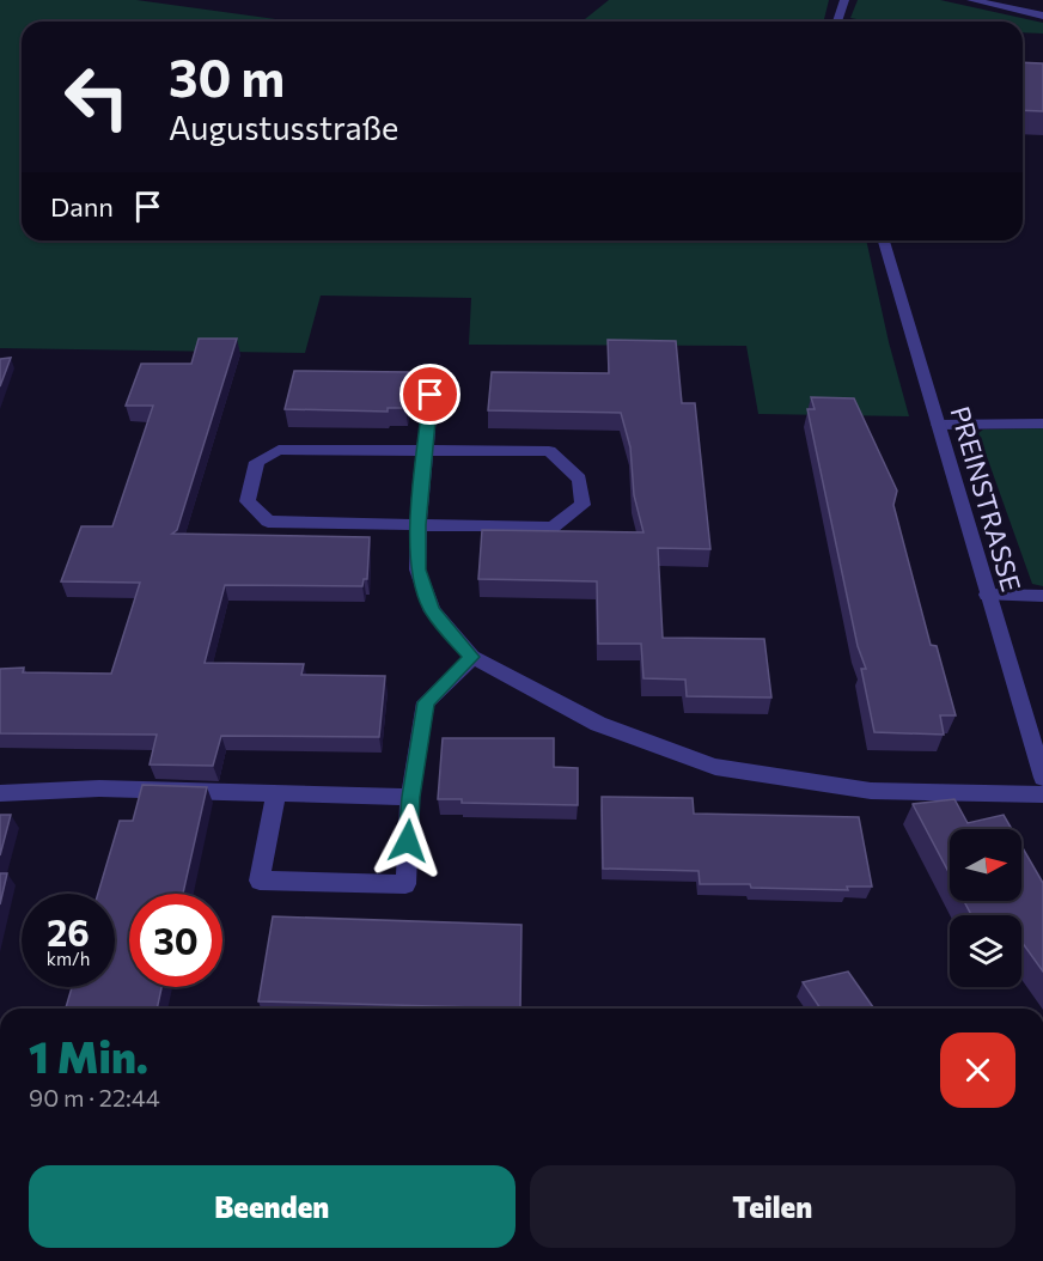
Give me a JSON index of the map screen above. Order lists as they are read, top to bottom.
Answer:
{
  "streets": {
    "street": ["PREINSTRASSE"]
  },
  "north": "right",
  "page": {
    "turn": ["30 m", "Augustusstraße"],
    "then": "Dann",
    "speed": "26 km/h",
    "limit": "30",
    "heading": ["1 Min.", "90 m · 22:44"],
    "buttons": ["Beenden", "Teilen"]
  }
}
